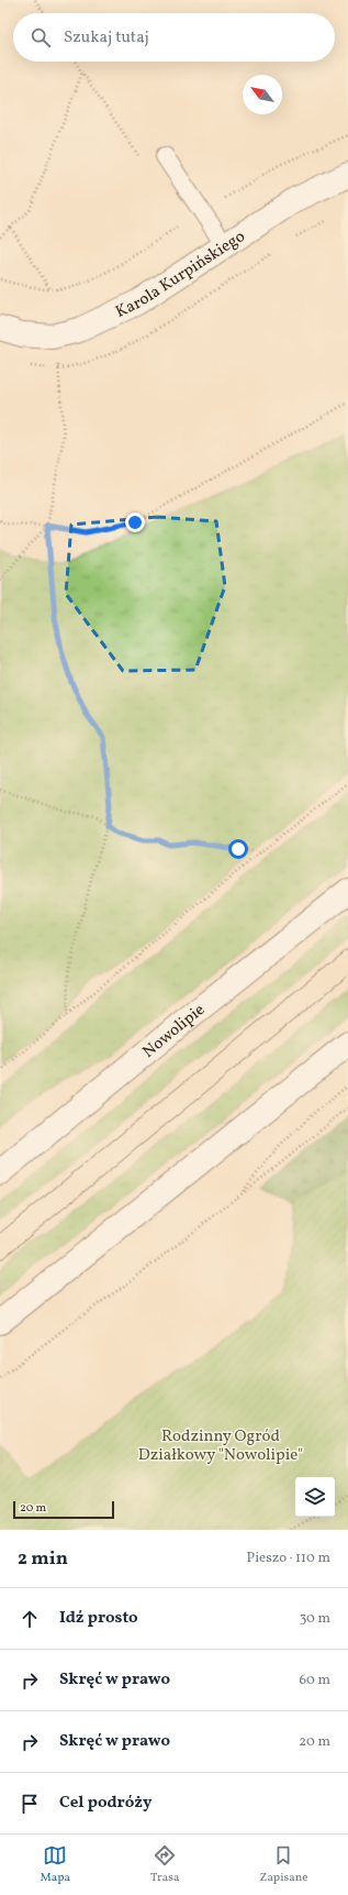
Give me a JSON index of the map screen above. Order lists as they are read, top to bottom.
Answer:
{
  "streets": {
    "main road": ["Karola Kurpińskiego", "Nowolipie"]
  },
  "parks": ["Rodzinny Ogród Działkowy \"Nowolipie\""],
  "scale_bar": "20 m",
  "north": "top left",
  "page": {
    "search": "Szukaj tutaj",
    "scale": "20 m",
    "heading": ["2 min", "Pieszo · 110 m"],
    "list": [
      ["Idź prosto", "30 m"],
      ["Skręć w prawo", "60 m"],
      ["Skręć w prawo", "20 m"],
      "Cel podróży"
    ],
    "nav": ["Mapa", "Trasa", "Zapisane"]
  }
}
